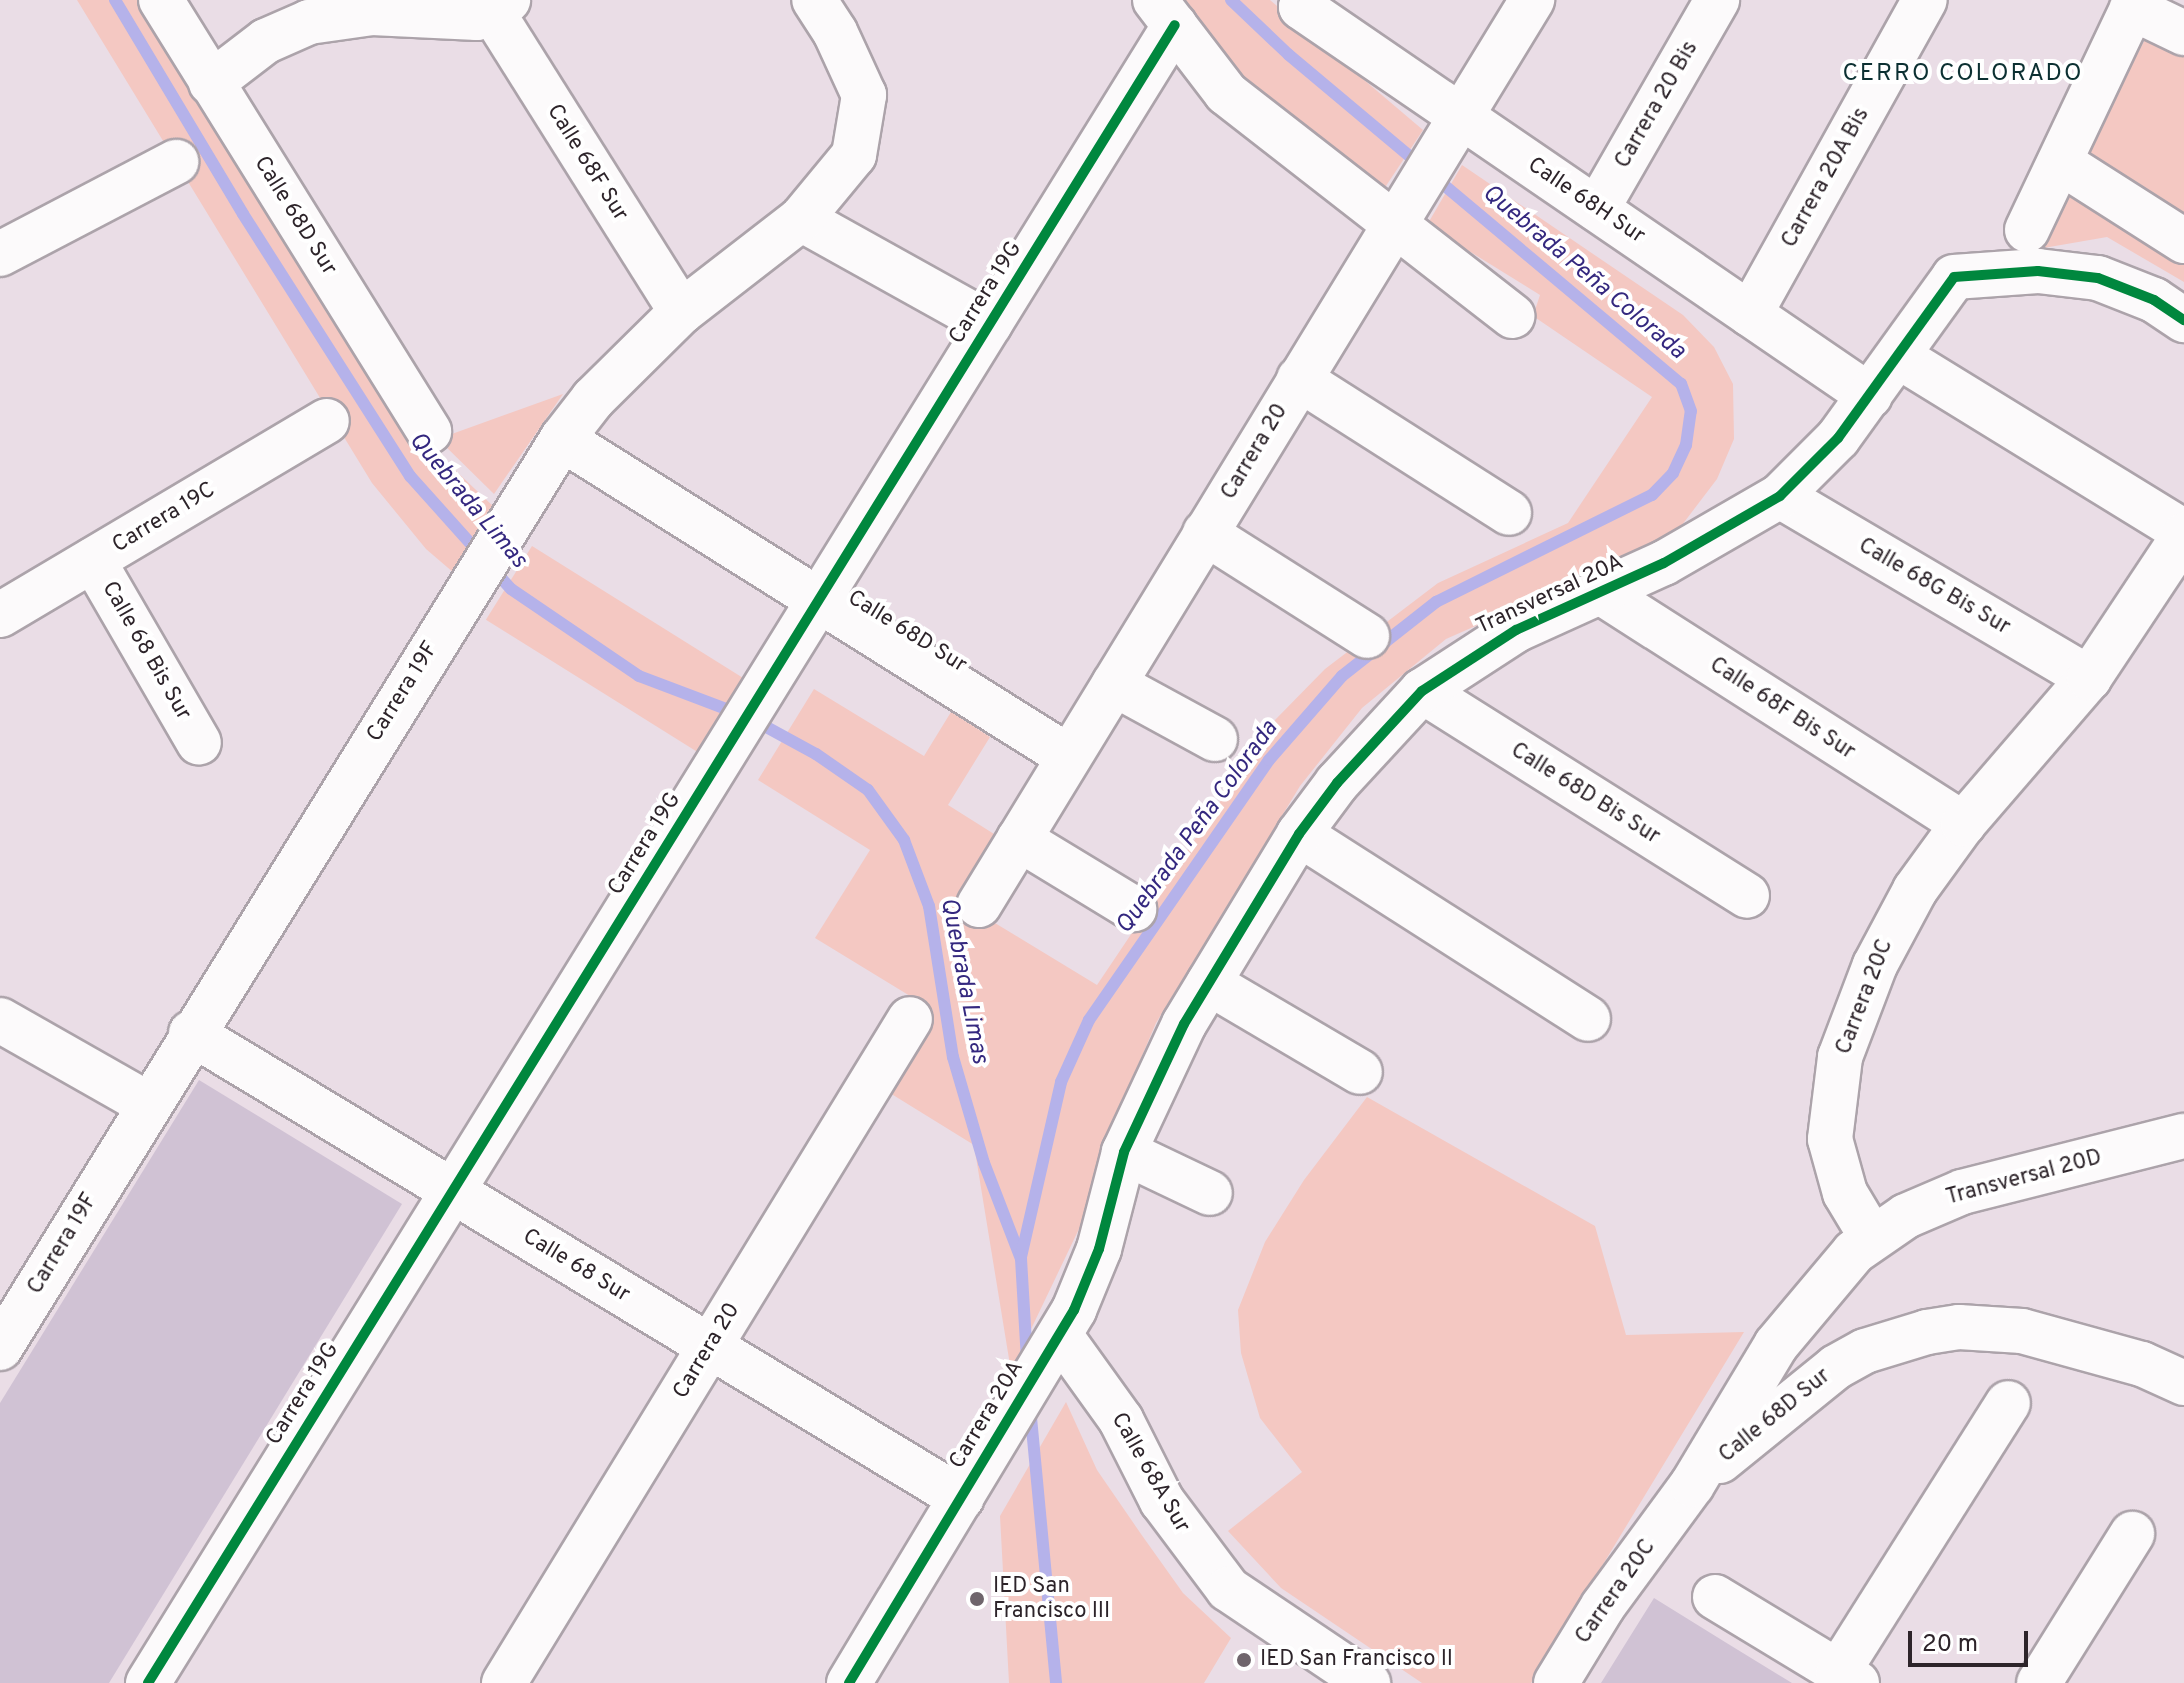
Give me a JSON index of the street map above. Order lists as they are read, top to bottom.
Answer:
{
  "streets": {
    "street": [
      "Carrera 20 Bis",
      "Calle 68F Sur",
      "Carrera 20A Bis",
      "Calle 68H Sur",
      "Calle 68D Sur",
      "Carrera 19G",
      "Carrera 20",
      "Carrera 19C",
      "Calle 68G Bis Sur",
      "Transversal 20A",
      "Calle 68 Bis Sur",
      "Carrera 19F",
      "Calle 68F Bis Sur",
      "Calle 68D Bis Sur",
      "Carrera 20C",
      "Transversal 20D",
      "Calle 68 Sur",
      "Carrera 20A",
      "Calle 68A Sur"
    ]
  },
  "crossings": [
    ["Carrera 20 Bis", "Calle 68H Sur"],
    ["Calle 68F Sur", "Carrera 19F"],
    ["Carrera 20A Bis", "Calle 68H Sur"],
    ["Calle 68H Sur", "Carrera 20"],
    ["Calle 68H Sur", "Transversal 20A"],
    ["Calle 68D Sur", "Carrera 19G"],
    ["Calle 68D Sur", "Carrera 20"],
    ["Calle 68D Sur", "Carrera 19F"],
    ["Calle 68D Sur", "Carrera 20C"],
    ["Carrera 19G", "Calle 68 Sur"],
    ["Carrera 20", "Calle 68 Sur"],
    ["Carrera 19C", "Calle 68 Bis Sur"],
    ["Calle 68G Bis Sur", "Transversal 20A"],
    ["Calle 68G Bis Sur", "Carrera 20C"],
    ["Transversal 20A", "Calle 68F Bis Sur"],
    ["Transversal 20A", "Calle 68D Bis Sur"],
    ["Transversal 20A", "Carrera 20A"],
    ["Carrera 19F", "Calle 68 Sur"],
    ["Calle 68F Bis Sur", "Carrera 20C"],
    ["Carrera 20C", "Transversal 20D"],
    ["Calle 68 Sur", "Carrera 20A"],
    ["Carrera 20A", "Calle 68A Sur"]
  ],
  "districts": ["CERRO COLORADO"],
  "water": ["Quebrada Peña Colorada", "Quebrada Limas"],
  "places": ["IED San Francisco III", "IED San Francisco II"],
  "scale_bar": "20 m"
}
